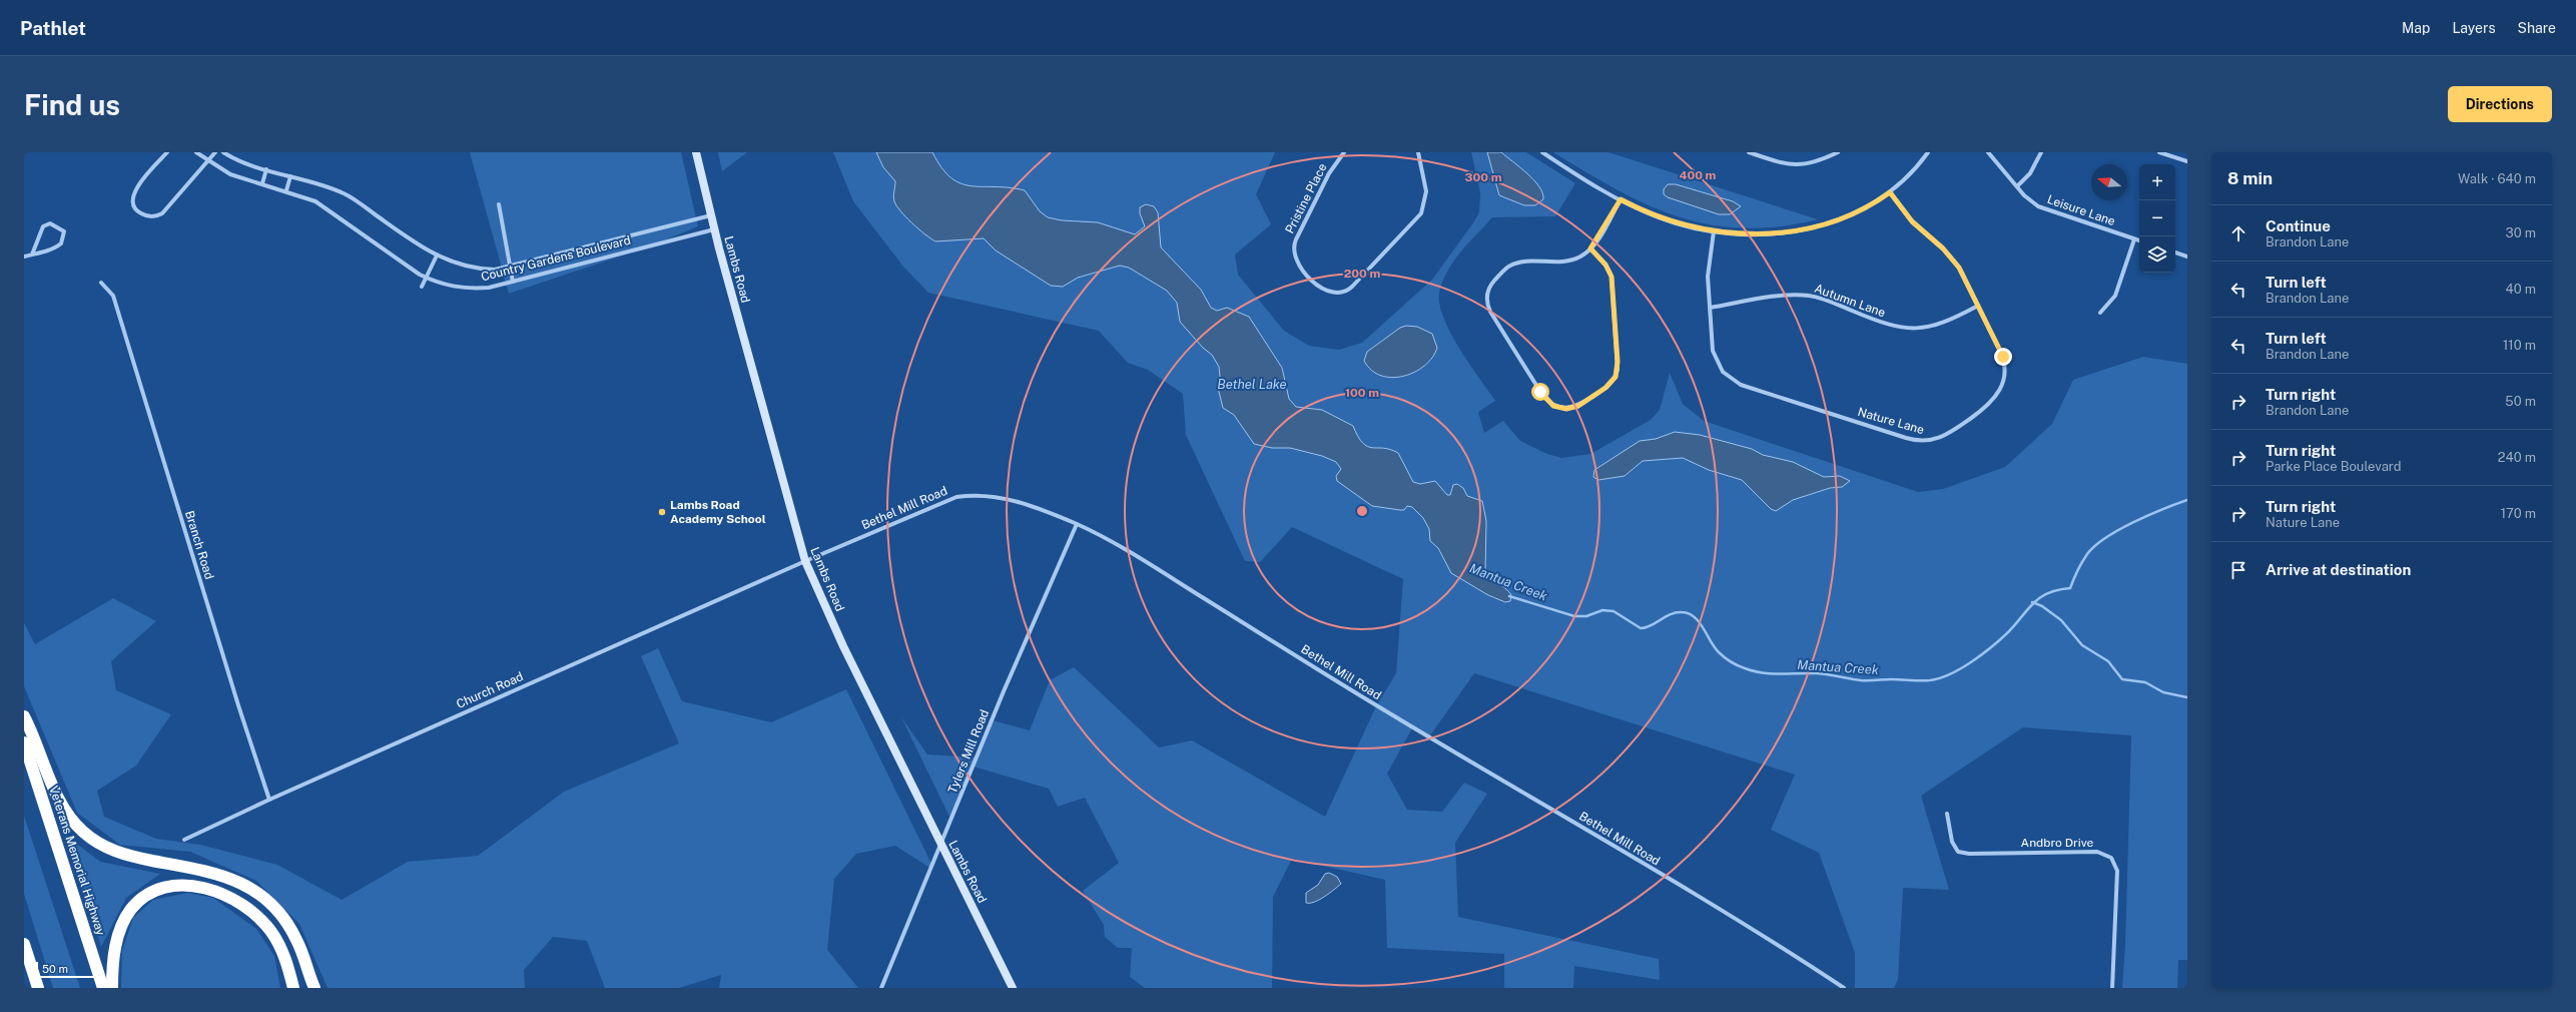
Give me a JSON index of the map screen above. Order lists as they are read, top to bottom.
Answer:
{
  "streets": {
    "highway": ["Veterans Memorial Highway"],
    "main road": ["Lambs Road"],
    "street": [
      "Pristine Place",
      "Leisure Lane",
      "Country Gardens Boulevard",
      "Autumn Lane",
      "Nature Lane",
      "Bethel Mill Road",
      "Branch Road",
      "Church Road",
      "Tylers Mill Road",
      "Andbro Drive"
    ]
  },
  "crossings": [
    ["Country Gardens Boulevard", "Lambs Road"],
    ["Lambs Road", "Bethel Mill Road"],
    ["Lambs Road", "Church Road"],
    ["Lambs Road", "Tylers Mill Road"],
    ["Autumn Lane", "Nature Lane"],
    ["Bethel Mill Road", "Church Road"],
    ["Bethel Mill Road", "Tylers Mill Road"],
    ["Branch Road", "Church Road"]
  ],
  "water": ["Bethel Lake", "Mantua Creek"],
  "places": ["Lambs Road Academy School"],
  "scale_bar": "50 m",
  "north": "left",
  "page": {
    "header": "Pathlet",
    "nav": ["Map", "Layers", "Share"],
    "buttons": "Directions",
    "title": "Find us",
    "heading": ["8 min", "Walk · 640 m"],
    "map_buttons": ["+", "−"],
    "list": [
      ["Continue", "Brandon Lane", "30 m"],
      ["Turn left", "Brandon Lane", "40 m"],
      ["Turn left", "Brandon Lane", "110 m"],
      ["Turn right", "Brandon Lane", "50 m"],
      ["Turn right", "Parke Place Boulevard", "240 m"],
      ["Turn right", "Nature Lane", "170 m"],
      "Arrive at destination"
    ],
    "scale": "50 m"
  },
  "rings": [
    "400 m",
    "300 m",
    "200 m",
    "100 m"
  ]
}
